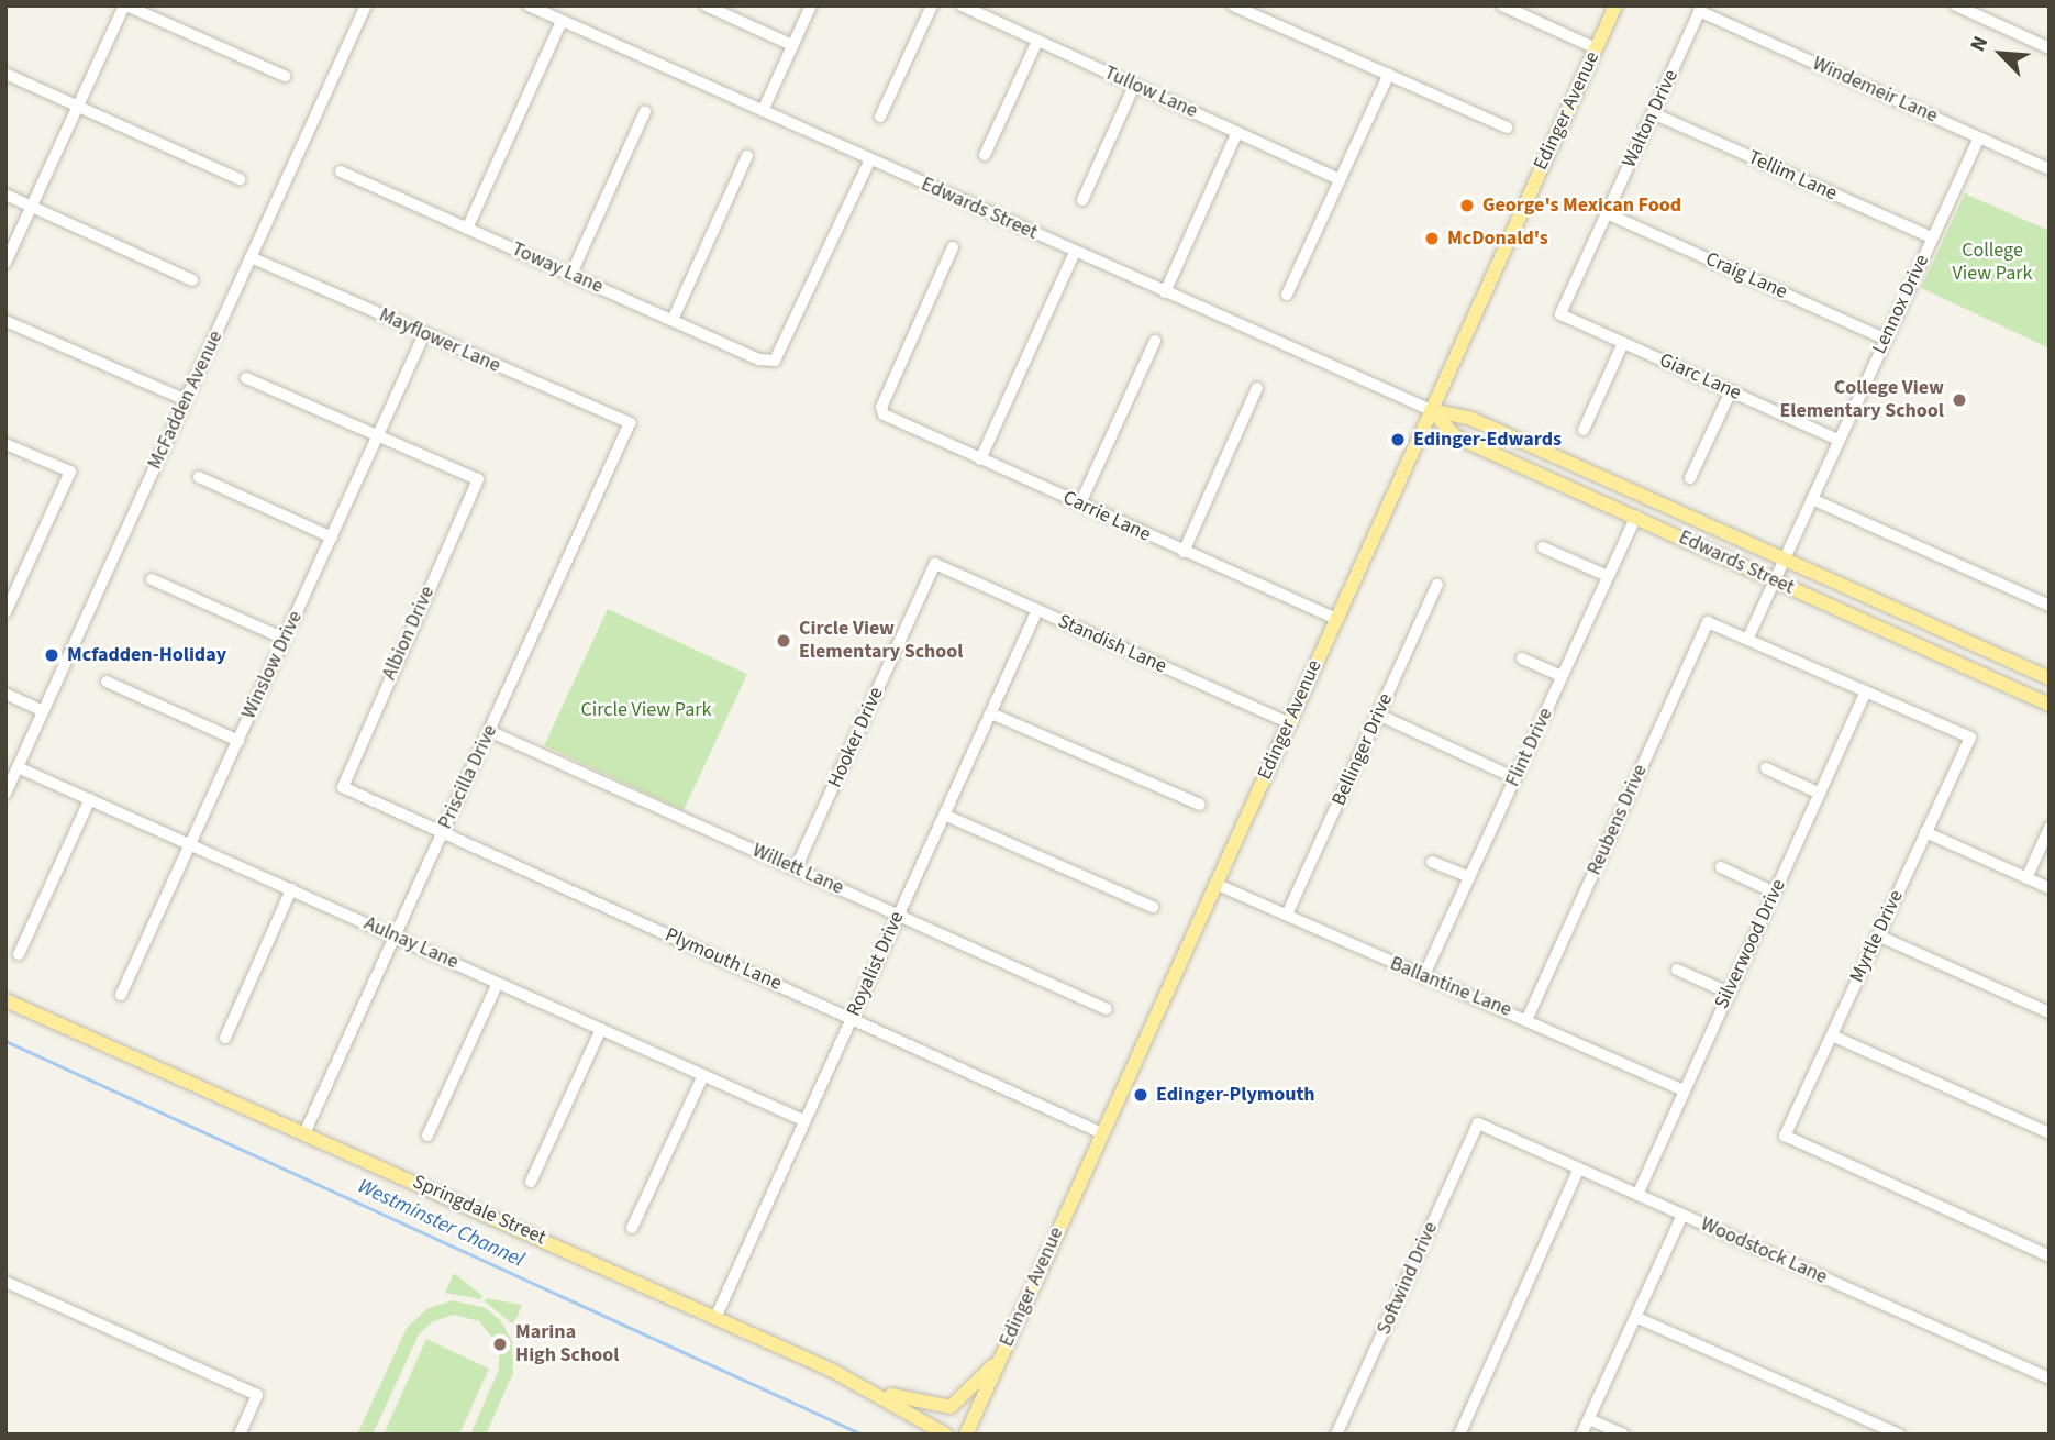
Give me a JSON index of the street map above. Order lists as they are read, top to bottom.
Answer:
{
  "streets": {
    "main road": ["Edinger Avenue", "Edwards Street", "Springdale Street"],
    "street": [
      "Windemeir Lane",
      "Tullow Lane",
      "Walton Drive",
      "Tellim Lane",
      "Toway Lane",
      "Craig Lane",
      "Lennox Drive",
      "Mayflower Lane",
      "Giarc Lane",
      "McFadden Avenue",
      "Carrie Lane",
      "Albion Drive",
      "Standish Lane",
      "Winslow Drive",
      "Hooker Drive",
      "Flint Drive",
      "Bellinger Drive",
      "Priscilla Drive",
      "Reubens Drive",
      "Willett Lane",
      "Myrtle Drive",
      "Aulnay Lane",
      "Silverwood Drive",
      "Plymouth Lane",
      "Royalist Drive",
      "Ballantine Lane",
      "Woodstock Lane",
      "Softwind Drive"
    ]
  },
  "crossings": [
    ["Windemeir Lane", "Walton Drive"],
    ["Windemeir Lane", "Lennox Drive"],
    ["Edinger Avenue", "Edwards Street"],
    ["Edinger Avenue", "Carrie Lane"],
    ["Edinger Avenue", "Standish Lane"],
    ["Edinger Avenue", "Plymouth Lane"],
    ["Edinger Avenue", "Ballantine Lane"],
    ["Walton Drive", "Tellim Lane"],
    ["Walton Drive", "Craig Lane"],
    ["Walton Drive", "Giarc Lane"],
    ["Tellim Lane", "Lennox Drive"],
    ["Edwards Street", "Toway Lane"],
    ["Edwards Street", "Lennox Drive"],
    ["Edwards Street", "Flint Drive"],
    ["Craig Lane", "Lennox Drive"],
    ["Lennox Drive", "Giarc Lane"],
    ["Lennox Drive", "Reubens Drive"],
    ["Mayflower Lane", "McFadden Avenue"],
    ["Mayflower Lane", "Winslow Drive"],
    ["Mayflower Lane", "Priscilla Drive"],
    ["McFadden Avenue", "Aulnay Lane"],
    ["Albion Drive", "Winslow Drive"],
    ["Albion Drive", "Plymouth Lane"],
    ["Standish Lane", "Hooker Drive"],
    ["Standish Lane", "Royalist Drive"],
    ["Winslow Drive", "Aulnay Lane"],
    ["Hooker Drive", "Willett Lane"],
    ["Flint Drive", "Ballantine Lane"],
    ["Bellinger Drive", "Ballantine Lane"],
    ["Priscilla Drive", "Willett Lane"],
    ["Priscilla Drive", "Aulnay Lane"],
    ["Priscilla Drive", "Plymouth Lane"],
    ["Priscilla Drive", "Springdale Street"],
    ["Reubens Drive", "Ballantine Lane"],
    ["Willett Lane", "Royalist Drive"],
    ["Myrtle Drive", "Silverwood Drive"],
    ["Aulnay Lane", "Royalist Drive"],
    ["Silverwood Drive", "Ballantine Lane"],
    ["Silverwood Drive", "Woodstock Lane"],
    ["Plymouth Lane", "Royalist Drive"],
    ["Royalist Drive", "Springdale Street"],
    ["Woodstock Lane", "Softwind Drive"]
  ],
  "water": ["Westminster Channel"],
  "parks": ["College View Park", "Circle View Park"],
  "places": [
    "George's Mexican Food",
    "McDonald's",
    "College View Elementary School",
    "Edinger-Edwards",
    "Circle View Elementary School",
    "Mcfadden-Holiday",
    "Edinger-Plymouth",
    "Marina High School"
  ],
  "north": "top left"
}
